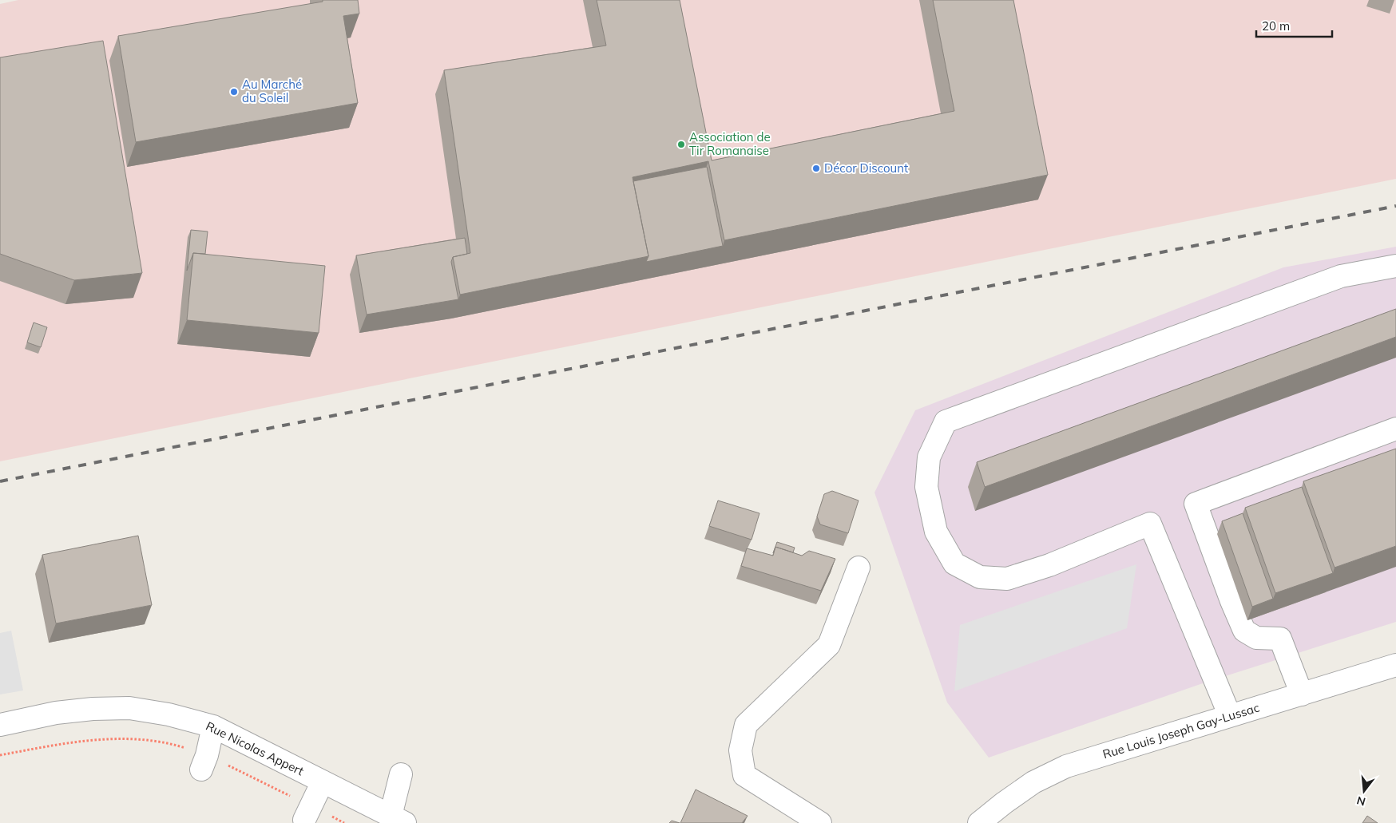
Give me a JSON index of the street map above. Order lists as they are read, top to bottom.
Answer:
{
  "streets": {
    "street": ["Rue Louis Joseph Gay-Lussac", "Rue Nicolas Appert"]
  },
  "places": ["Au Marché du Soleil", "Association de Tir Romanaise", "Décor Discount"],
  "scale_bar": "20 m",
  "north": "bottom"
}
